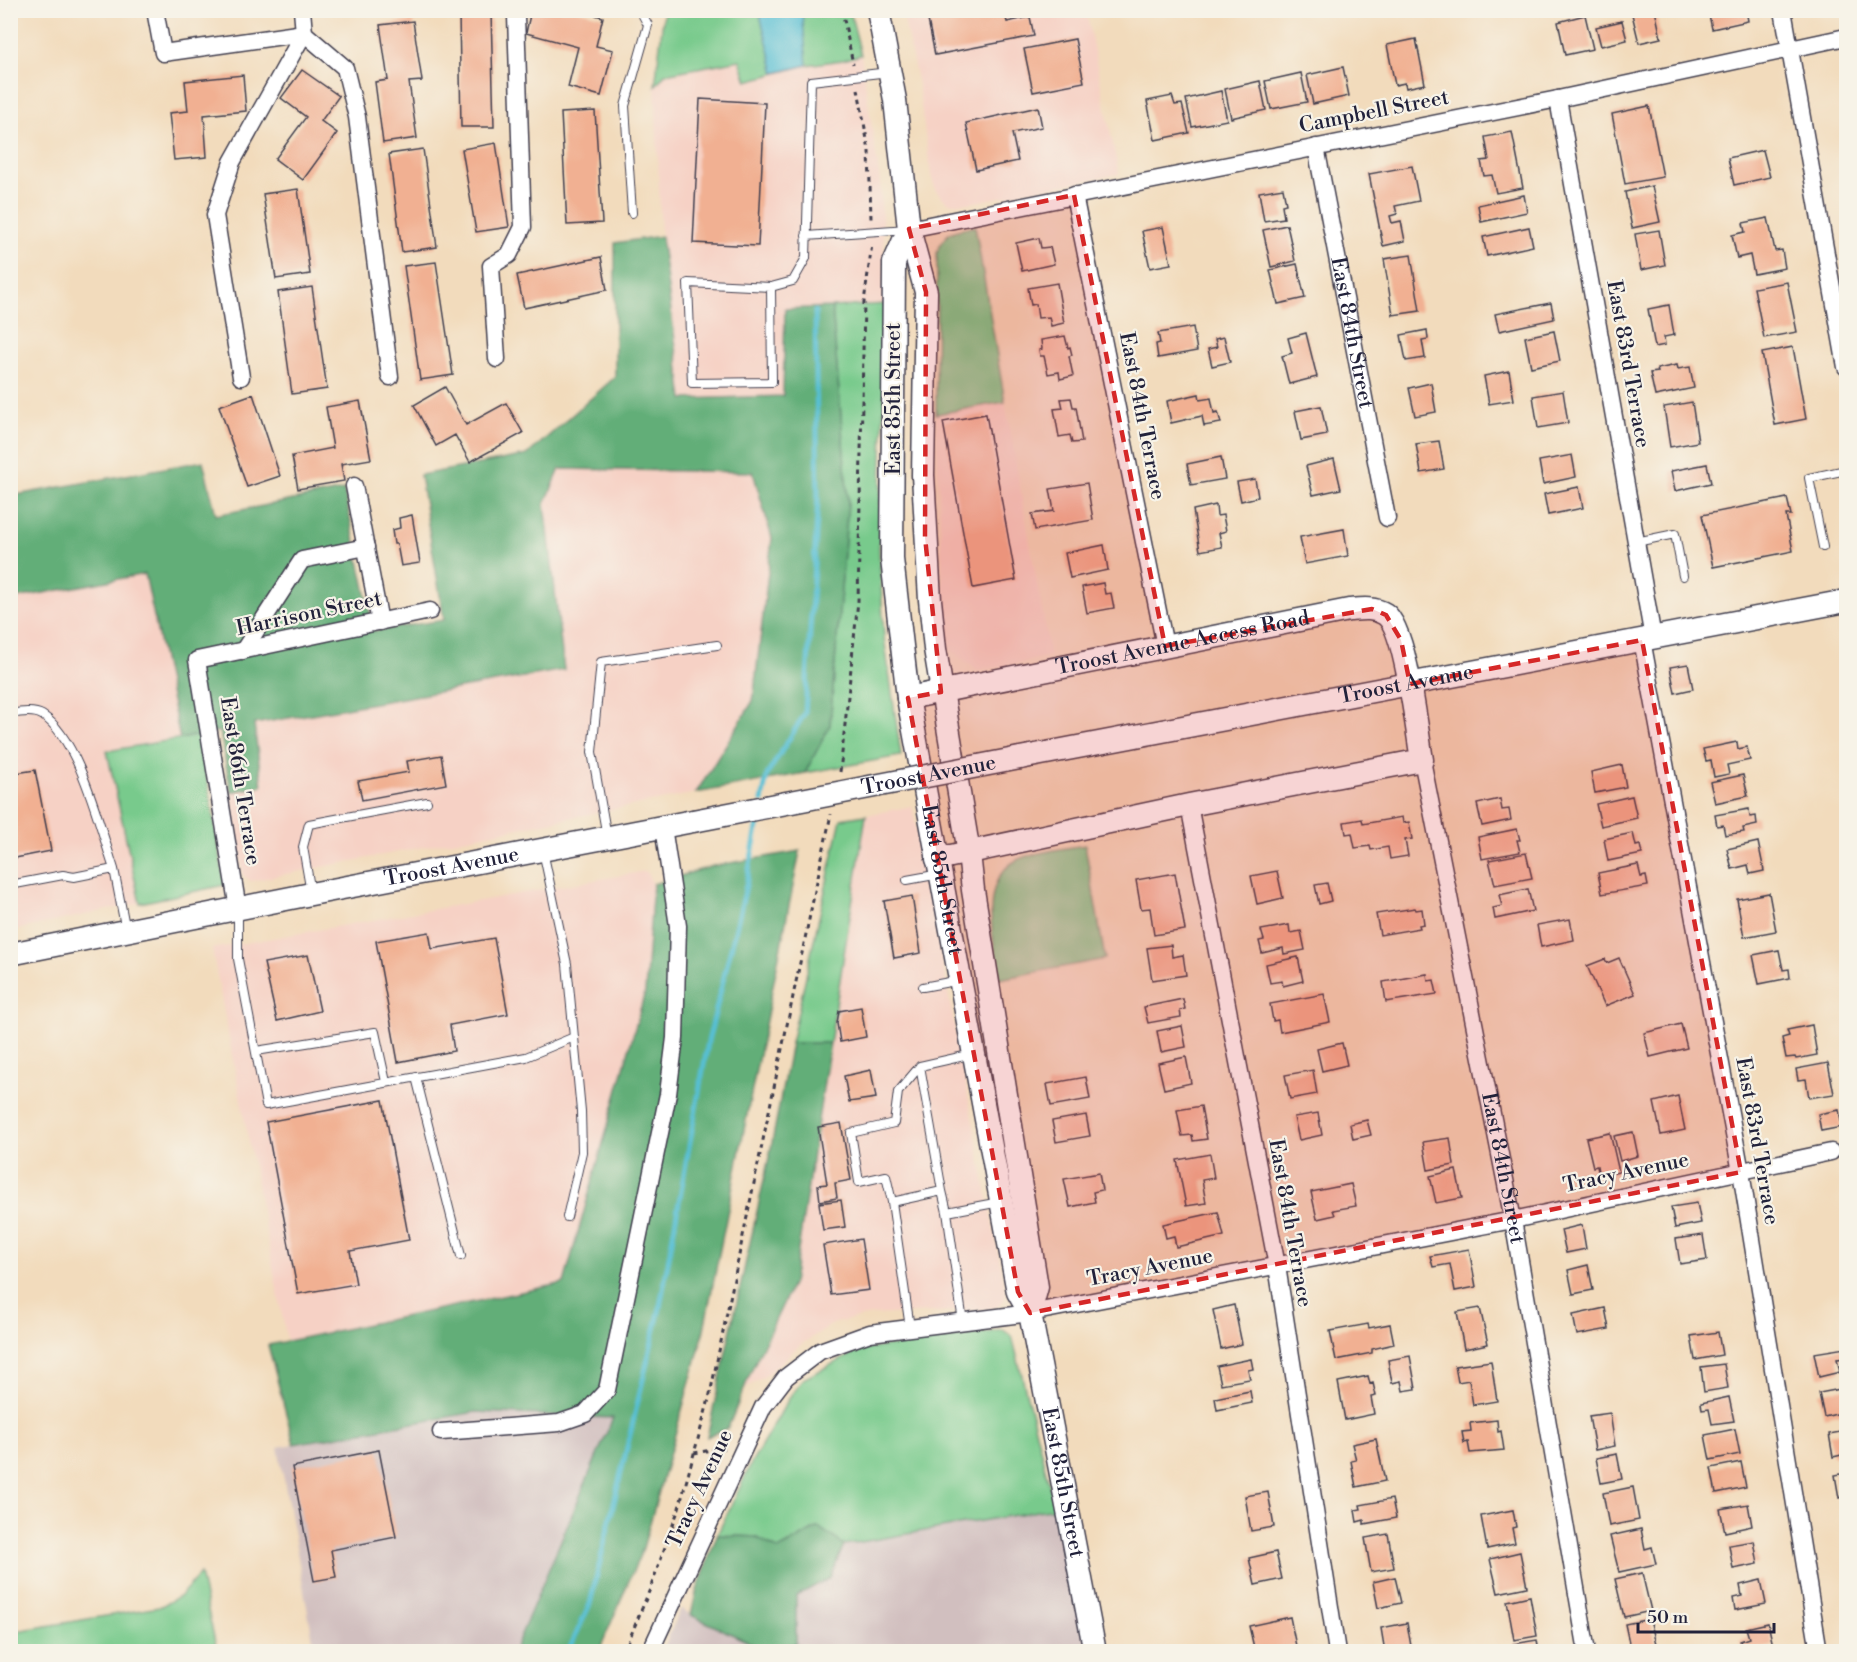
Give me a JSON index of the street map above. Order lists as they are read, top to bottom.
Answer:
{
  "streets": {
    "main road": [
      "East 84th Street",
      "East 85th Street",
      "Troost Avenue Access Road",
      "Troost Avenue"
    ],
    "street": [
      "Campbell Street",
      "East 83rd Terrace",
      "East 84th Terrace",
      "Harrison Street",
      "East 86th Terrace",
      "Tracy Avenue"
    ]
  },
  "crossings": [
    ["Campbell Street", "East 84th Street"],
    ["Campbell Street", "East 83rd Terrace"],
    ["Campbell Street", "East 85th Street"],
    ["Campbell Street", "East 84th Terrace"],
    ["East 84th Street", "Troost Avenue Access Road"],
    ["East 84th Street", "Troost Avenue"],
    ["East 84th Street", "Tracy Avenue"],
    ["East 83rd Terrace", "Troost Avenue"],
    ["East 83rd Terrace", "Tracy Avenue"],
    ["East 85th Street", "Troost Avenue Access Road"],
    ["East 85th Street", "Tracy Avenue"],
    ["East 84th Terrace", "Troost Avenue Access Road"],
    ["East 84th Terrace", "Tracy Avenue"],
    ["Harrison Street", "East 86th Terrace"],
    ["Troost Avenue Access Road", "Troost Avenue"],
    ["Troost Avenue", "East 86th Terrace"]
  ],
  "scale_bar": "50 m"
}
